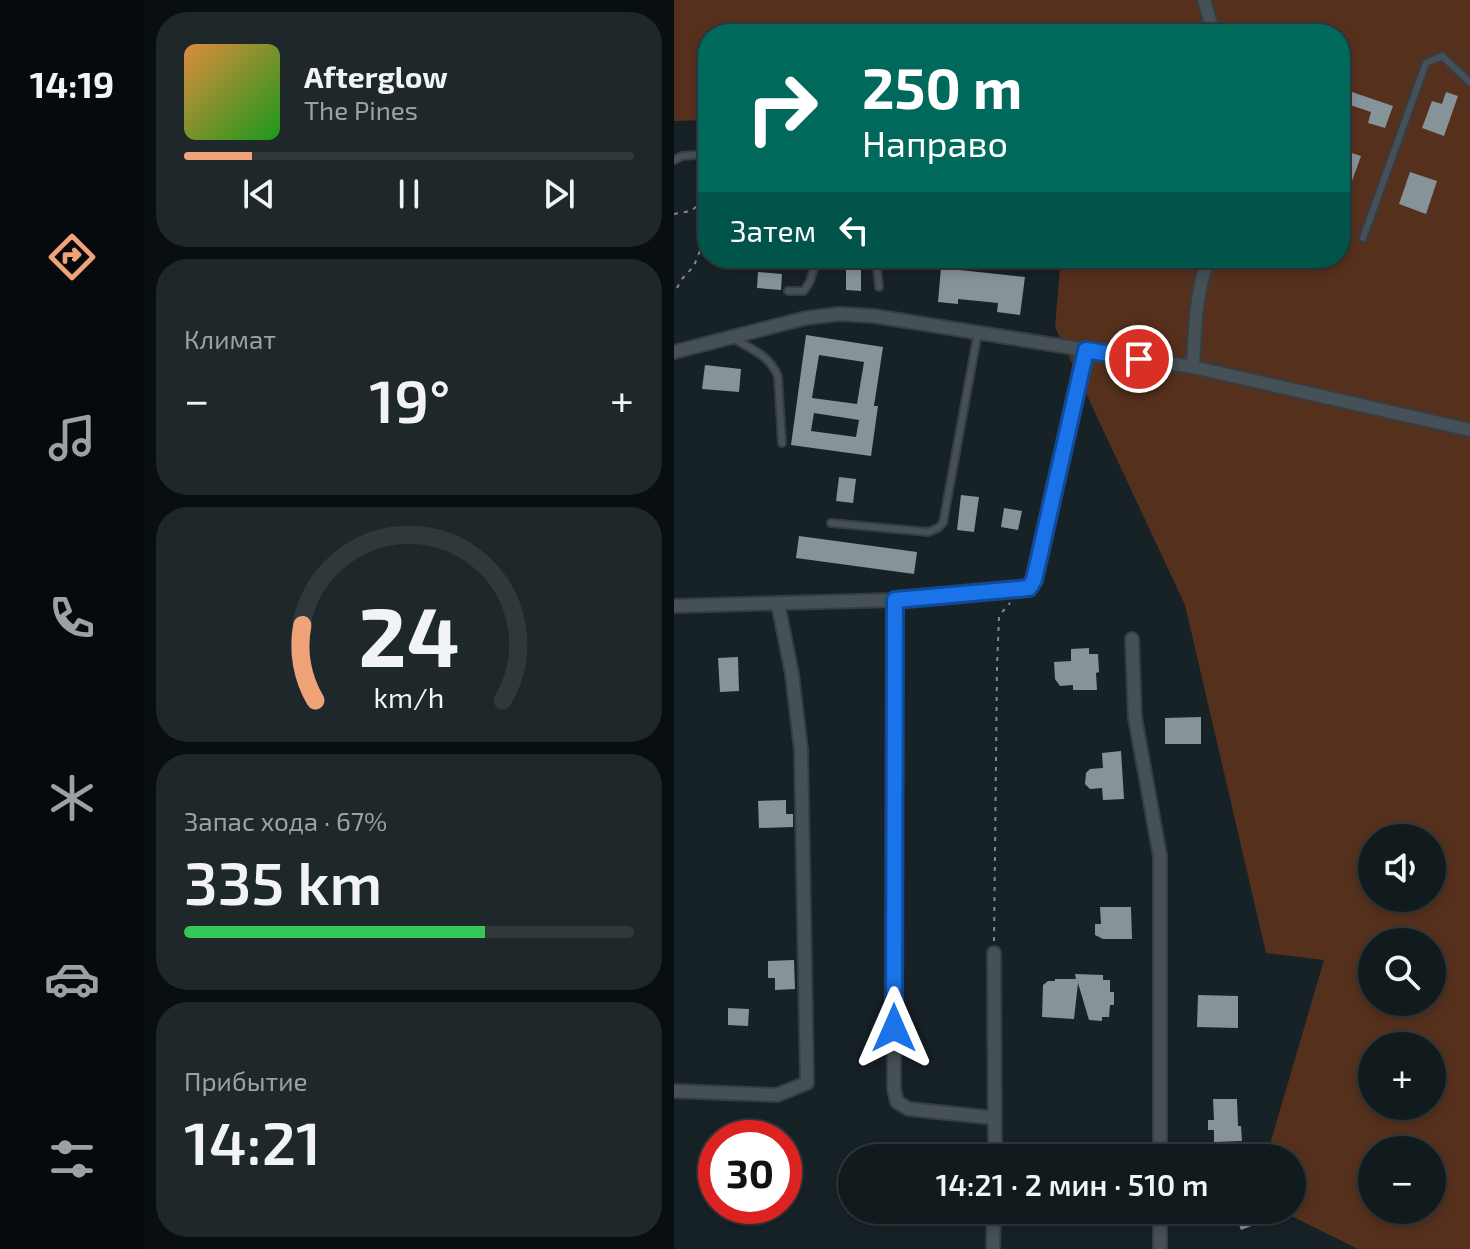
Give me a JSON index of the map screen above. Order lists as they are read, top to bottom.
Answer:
{
  "page": {
    "tabs": "14:19",
    "turn": ["250 m", "Направо"],
    "song": ["Afterglow", "The Pines"],
    "then": "Затем",
    "tile": [
      "Климат",
      ["Запас хода · 67%", "335 km"],
      ["Прибытие", "14:21"]
    ],
    "heat": ["−", "19°", "+"],
    "map_buttons": ["+", "−"],
    "limit": "30",
    "trip": "14:21 · 2 мин · 510 m",
    "gauge": ["24", "km/h"]
  }
}
